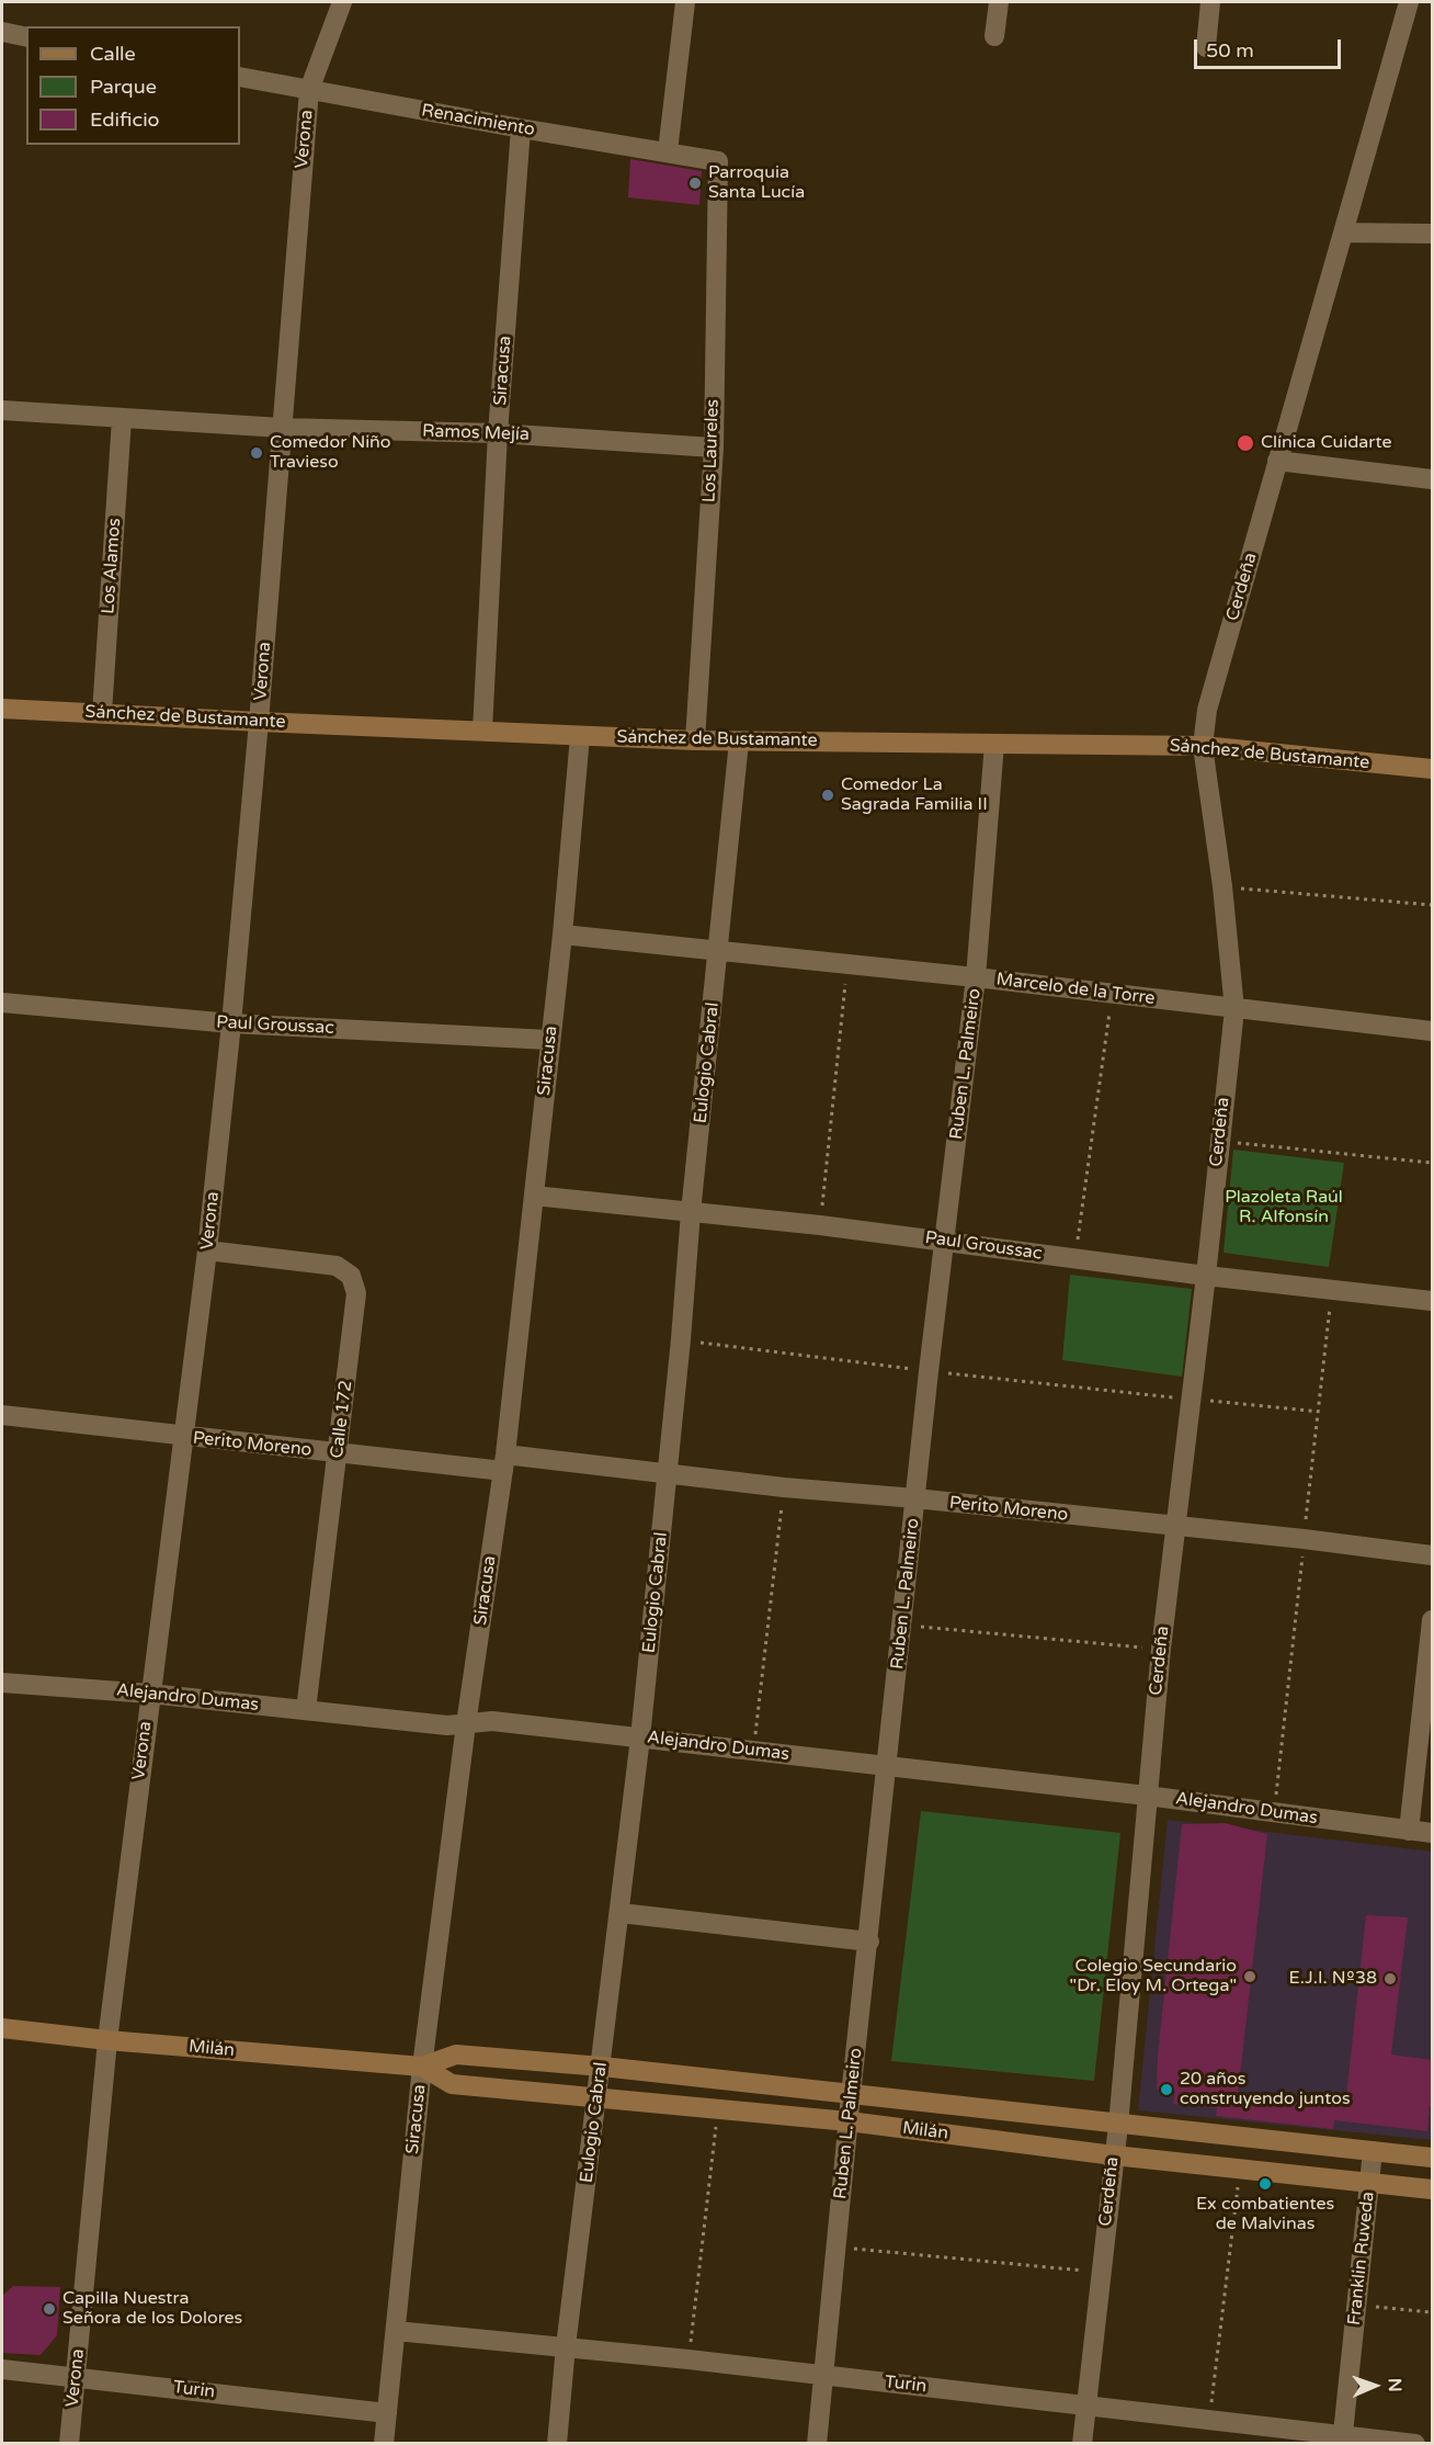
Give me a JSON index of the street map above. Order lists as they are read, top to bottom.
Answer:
{
  "streets": {
    "main road": ["Sánchez de Bustamante", "Milán"],
    "street": [
      "Renacimiento",
      "Verona",
      "Siracusa",
      "Ramos Mejía",
      "Los Laureles",
      "Los Alamos",
      "Cerdeña",
      "Marcelo de la Torre",
      "Paul Groussac",
      "Eulogio Cabral",
      "Ruben L. Palmeiro",
      "Calle 172",
      "Perito Moreno",
      "Alejandro Dumas",
      "Franklin Ruveda",
      "Turin"
    ]
  },
  "crossings": [
    ["Renacimiento", "Verona"],
    ["Renacimiento", "Siracusa"],
    ["Renacimiento", "Los Laureles"],
    ["Verona", "Ramos Mejía"],
    ["Verona", "Sánchez de Bustamante"],
    ["Verona", "Paul Groussac"],
    ["Verona", "Calle 172"],
    ["Verona", "Perito Moreno"],
    ["Verona", "Alejandro Dumas"],
    ["Verona", "Milán"],
    ["Verona", "Turin"],
    ["Siracusa", "Ramos Mejía"],
    ["Siracusa", "Sánchez de Bustamante"],
    ["Siracusa", "Marcelo de la Torre"],
    ["Siracusa", "Paul Groussac"],
    ["Siracusa", "Perito Moreno"],
    ["Siracusa", "Alejandro Dumas"],
    ["Siracusa", "Milán"],
    ["Siracusa", "Turin"],
    ["Ramos Mejía", "Los Laureles"],
    ["Ramos Mejía", "Los Alamos"],
    ["Los Laureles", "Sánchez de Bustamante"],
    ["Los Alamos", "Sánchez de Bustamante"],
    ["Cerdeña", "Sánchez de Bustamante"],
    ["Cerdeña", "Marcelo de la Torre"],
    ["Cerdeña", "Paul Groussac"],
    ["Cerdeña", "Perito Moreno"],
    ["Cerdeña", "Alejandro Dumas"],
    ["Cerdeña", "Milán"],
    ["Cerdeña", "Turin"],
    ["Sánchez de Bustamante", "Eulogio Cabral"],
    ["Sánchez de Bustamante", "Ruben L. Palmeiro"],
    ["Marcelo de la Torre", "Eulogio Cabral"],
    ["Marcelo de la Torre", "Ruben L. Palmeiro"],
    ["Paul Groussac", "Eulogio Cabral"],
    ["Paul Groussac", "Ruben L. Palmeiro"],
    ["Eulogio Cabral", "Perito Moreno"],
    ["Eulogio Cabral", "Alejandro Dumas"],
    ["Eulogio Cabral", "Milán"],
    ["Eulogio Cabral", "Turin"],
    ["Ruben L. Palmeiro", "Perito Moreno"],
    ["Ruben L. Palmeiro", "Alejandro Dumas"],
    ["Ruben L. Palmeiro", "Milán"],
    ["Ruben L. Palmeiro", "Turin"],
    ["Calle 172", "Perito Moreno"],
    ["Calle 172", "Alejandro Dumas"],
    ["Milán", "Franklin Ruveda"],
    ["Franklin Ruveda", "Turin"]
  ],
  "parks": ["Plazoleta Raúl R. Alfonsín"],
  "places": [
    "Parroquia Santa Lucía",
    "Clínica Cuidarte",
    "Comedor Niño Travieso",
    "Comedor La Sagrada Familia II",
    "Colegio Secundario \"Dr. Eloy M. Ortega\"",
    "E.J.I. Nº38",
    "20 años construyendo juntos",
    "Ex combatientes de Malvinas",
    "Capilla Nuestra Señora de los Dolores"
  ],
  "legend": ["Calle", "Parque", "Edificio"],
  "scale_bar": "50 m",
  "north": "right"
}
